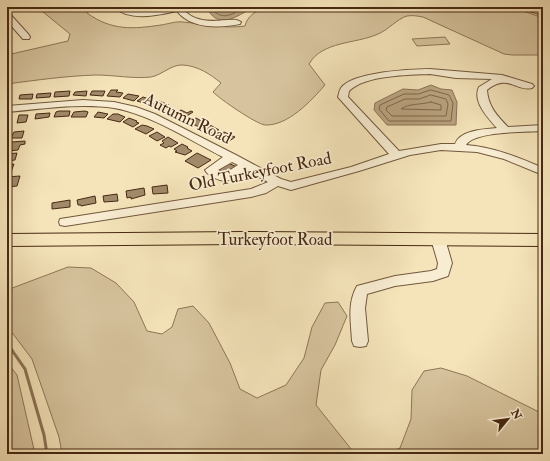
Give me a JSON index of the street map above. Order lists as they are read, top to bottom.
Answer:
{
  "streets": {
    "main road": ["Turkeyfoot Road"],
    "street": ["Autumn Road", "Old Turkeyfoot Road"]
  },
  "crossings": [
    ["Autumn Road", "Old Turkeyfoot Road"]
  ],
  "north": "top right"
}
